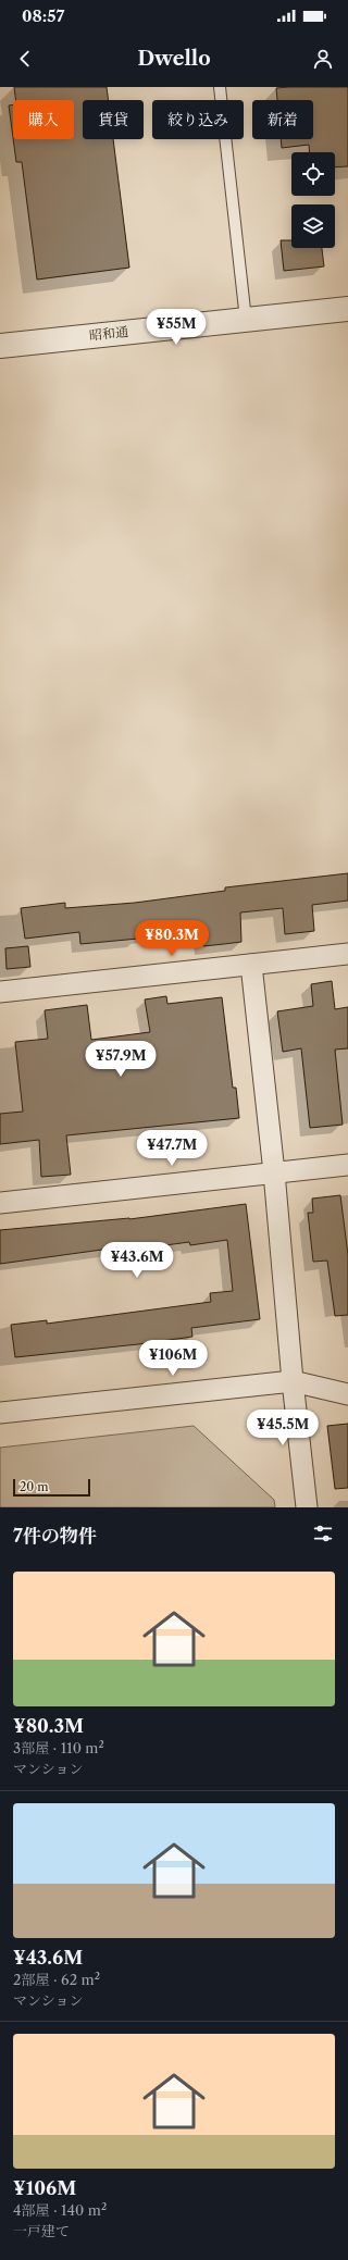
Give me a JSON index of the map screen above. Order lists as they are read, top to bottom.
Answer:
{
  "streets": {
    "street": ["昭和通"]
  },
  "scale_bar": "20 m",
  "page": {
    "status": "08:57",
    "header": "Dwello",
    "chip": [
      "購入",
      "賃貸",
      "絞り込み",
      "新着"
    ],
    "price": [
      "¥55M",
      "¥80.3M",
      "¥57.9M",
      "¥47.7M",
      "¥43.6M",
      "¥106M",
      "¥45.5M"
    ],
    "scale": "20 m",
    "heading": "7件の物件",
    "list": [
      {
        "name": "¥80.3M",
        "note": "3部屋 · 110 m² · マンション"
      },
      {
        "name": "¥43.6M",
        "note": "2部屋 · 62 m² · マンション"
      },
      {
        "name": "¥106M",
        "note": "4部屋 · 140 m² · 一戸建て"
      }
    ]
  }
}
